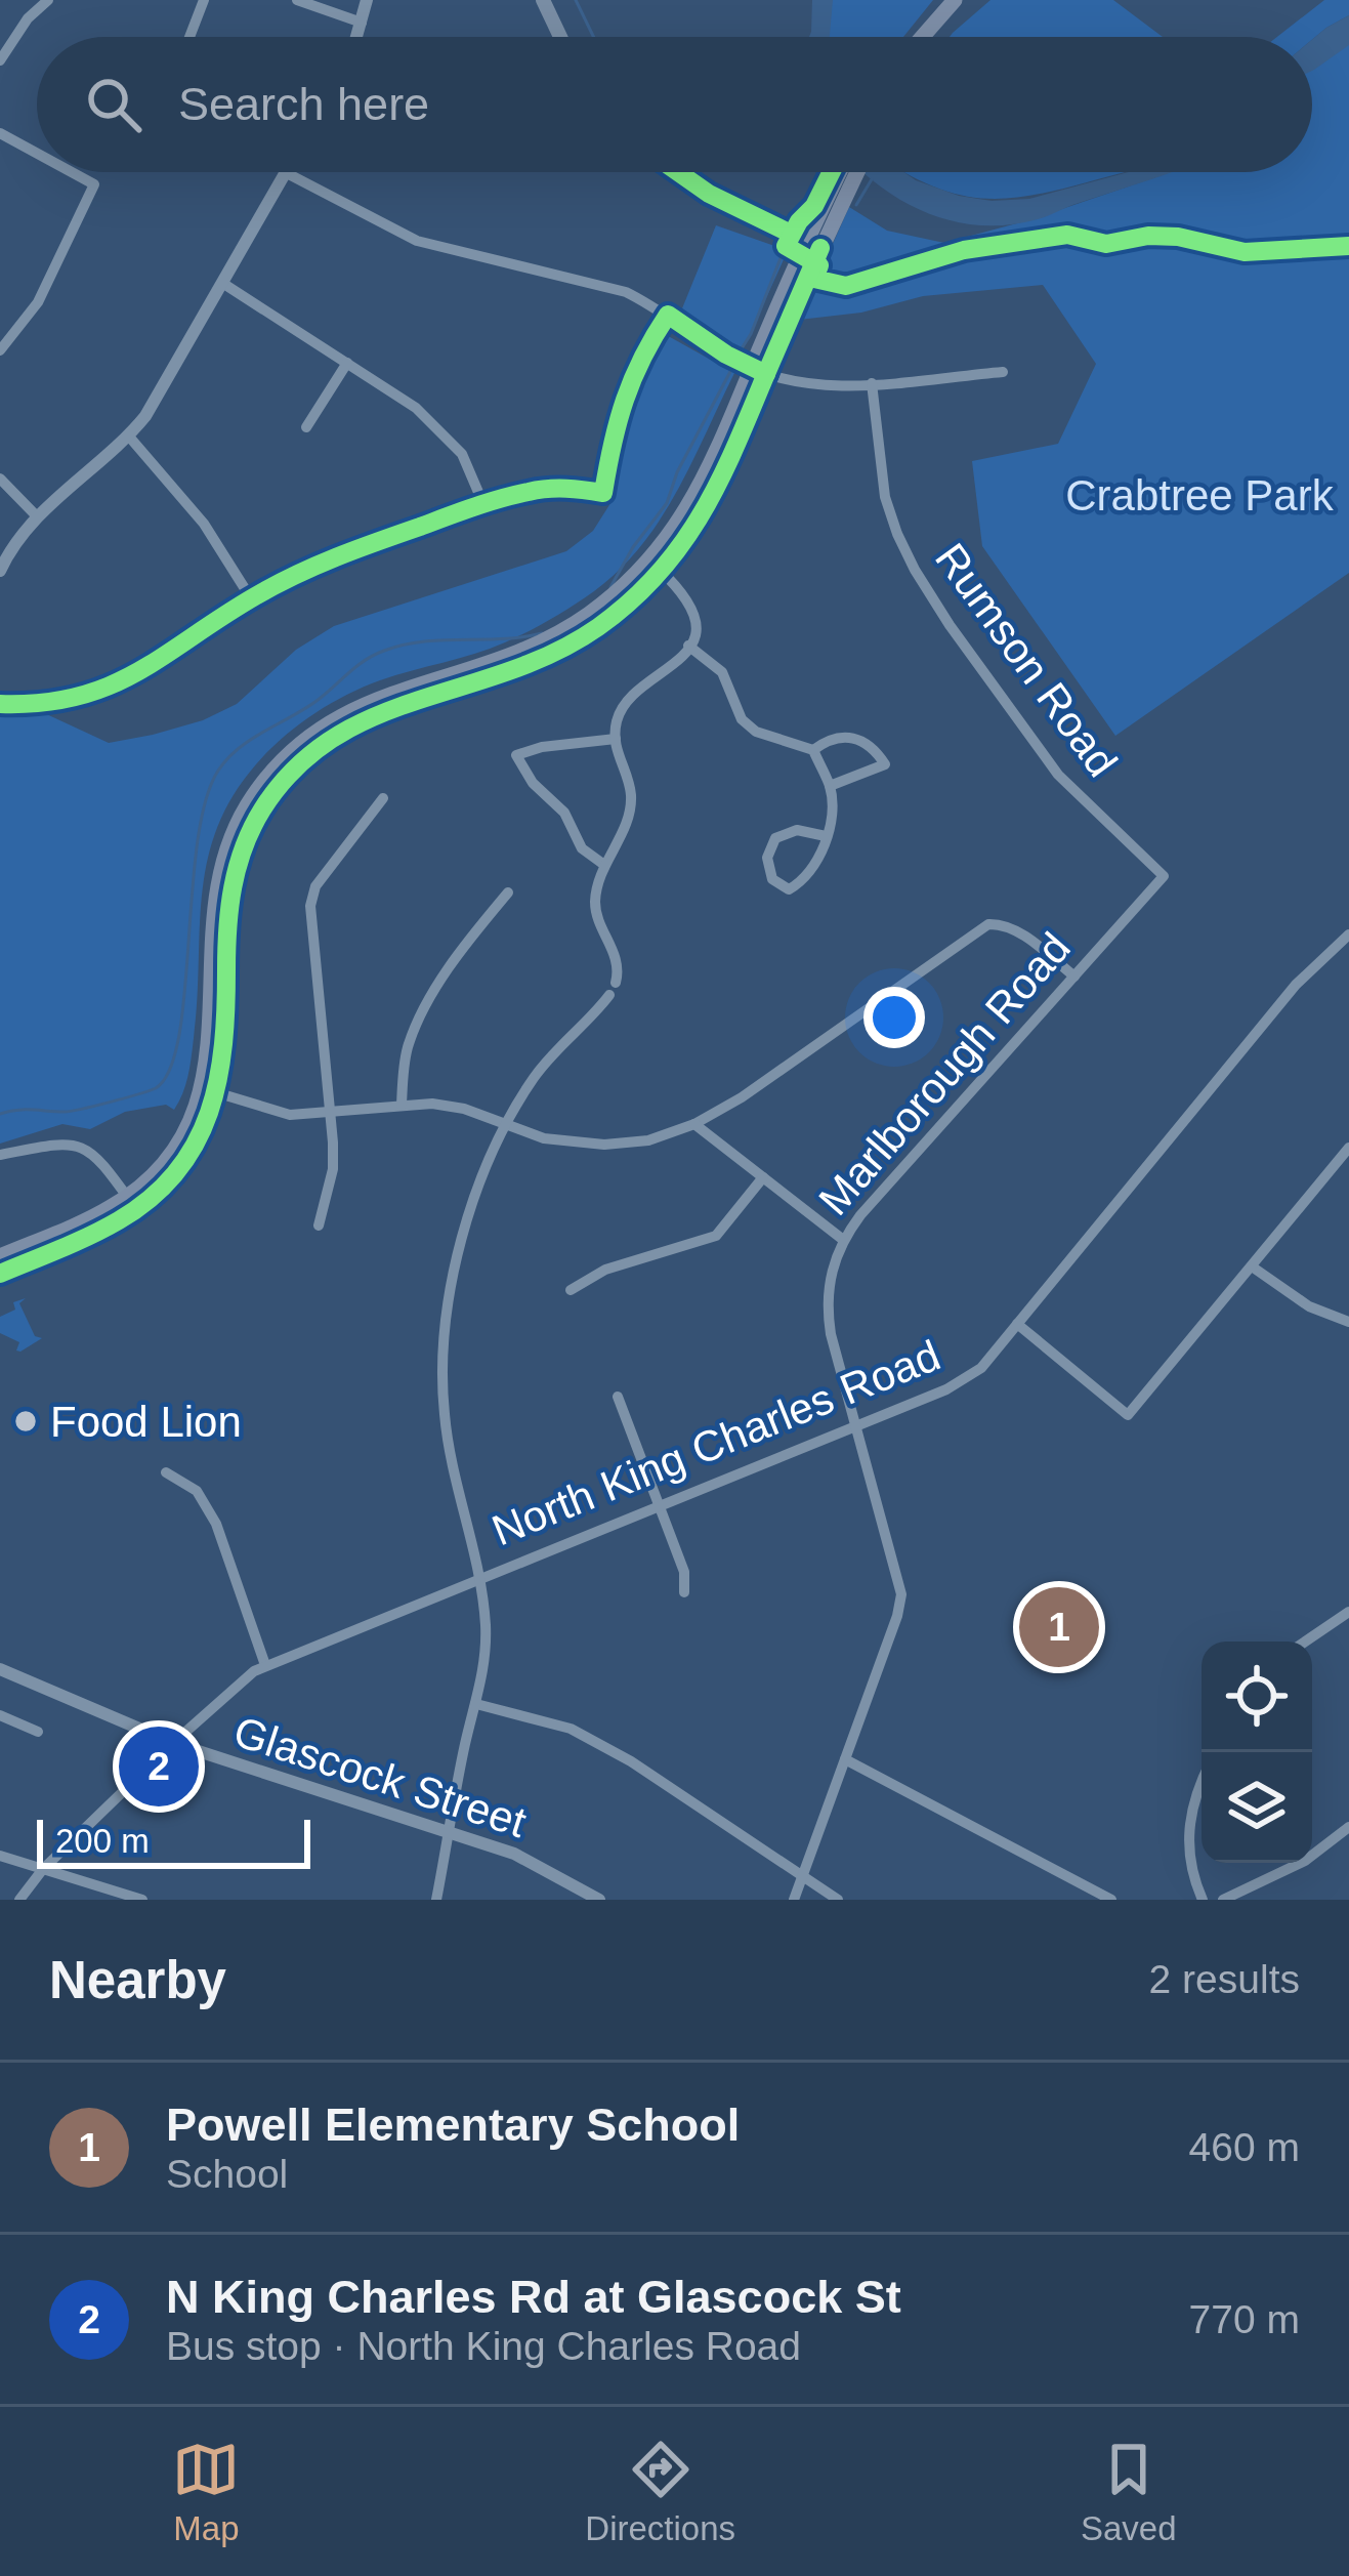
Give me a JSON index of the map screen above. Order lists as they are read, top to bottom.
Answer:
{
  "streets": {
    "street": [
      "Rumson Road",
      "Marlborough Road",
      "North King Charles Road",
      "Glascock Street"
    ]
  },
  "crossings": [
    ["Rumson Road", "Marlborough Road"],
    ["Marlborough Road", "North King Charles Road"],
    ["North King Charles Road", "Glascock Street"]
  ],
  "parks": ["Crabtree Park"],
  "places": ["Food Lion"],
  "scale_bar": "200 m",
  "page": {
    "search": "Search here",
    "pins": ["1", "2"],
    "scale": "200 m",
    "heading": ["Nearby", "2 results"],
    "list": [
      {
        "mark": "1",
        "name": "Powell Elementary School",
        "note": "School",
        "value": "460 m"
      },
      {
        "mark": "2",
        "name": "N King Charles Rd at Glascock St",
        "note": "Bus stop · North King Charles Road",
        "value": "770 m"
      }
    ],
    "nav": ["Map", "Directions", "Saved"]
  }
}
